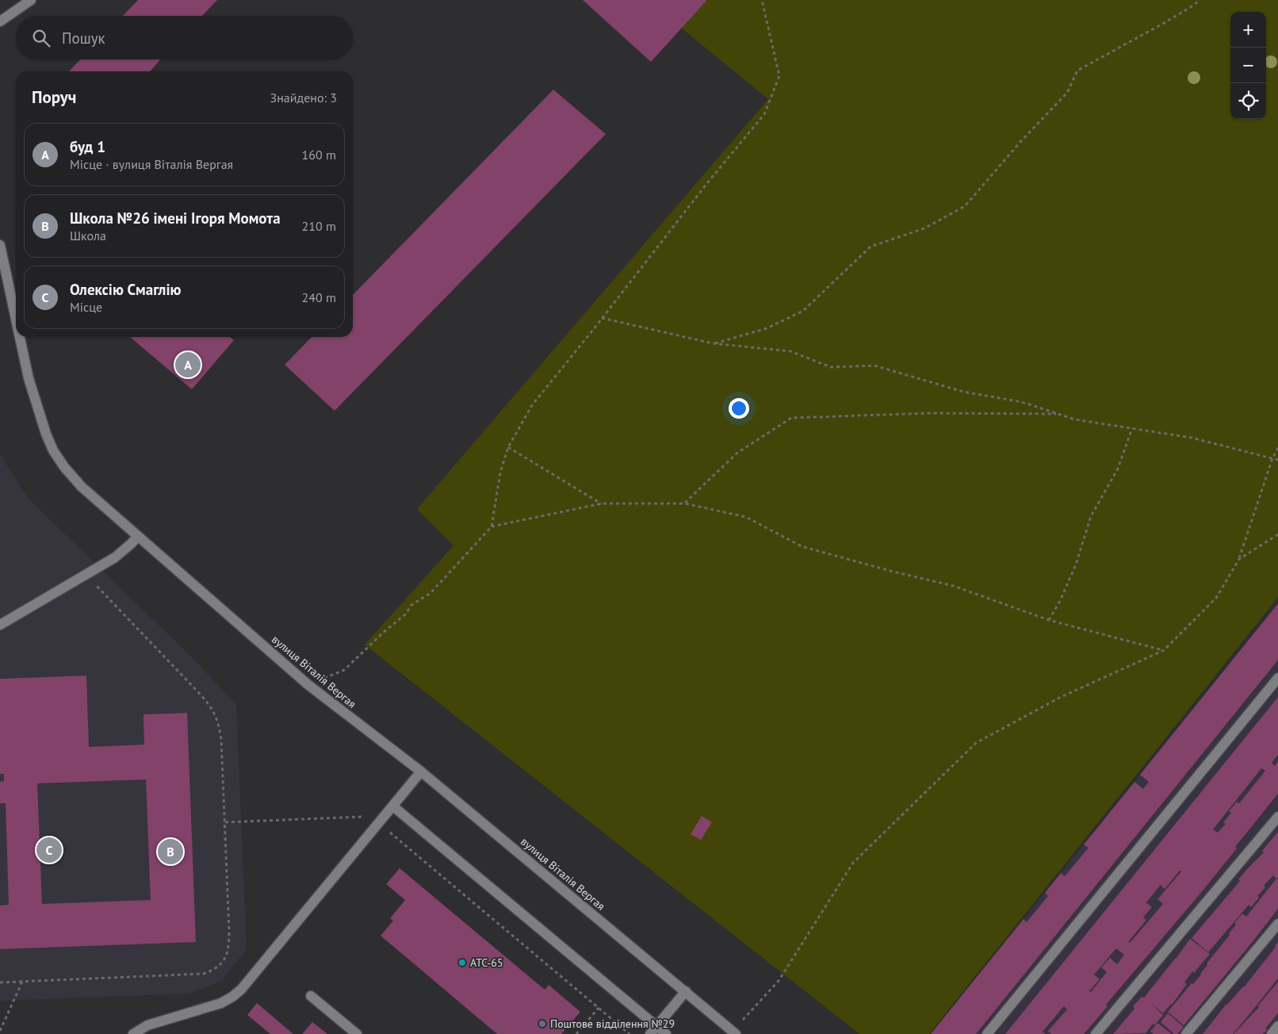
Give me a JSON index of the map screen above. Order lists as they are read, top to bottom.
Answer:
{
  "streets": {
    "street": ["вулиця Віталія Вергая"]
  },
  "places": ["АТС-65", "Поштове відділення №29"],
  "page": {
    "map_buttons": ["+", "−"],
    "search": "Пошук",
    "heading": ["Поруч", "Знайдено: 3"],
    "list": [
      {
        "mark": "A",
        "name": "буд 1",
        "note": "Місце · вулиця Віталія Вергая",
        "value": "160 m"
      },
      {
        "mark": "B",
        "name": "Школа №26 імені Ігоря Момота",
        "note": "Школа",
        "value": "210 m"
      },
      {
        "mark": "C",
        "name": "Олексію Смаглію",
        "note": "Місце",
        "value": "240 m"
      }
    ],
    "pins": ["A", "C", "B"]
  }
}
